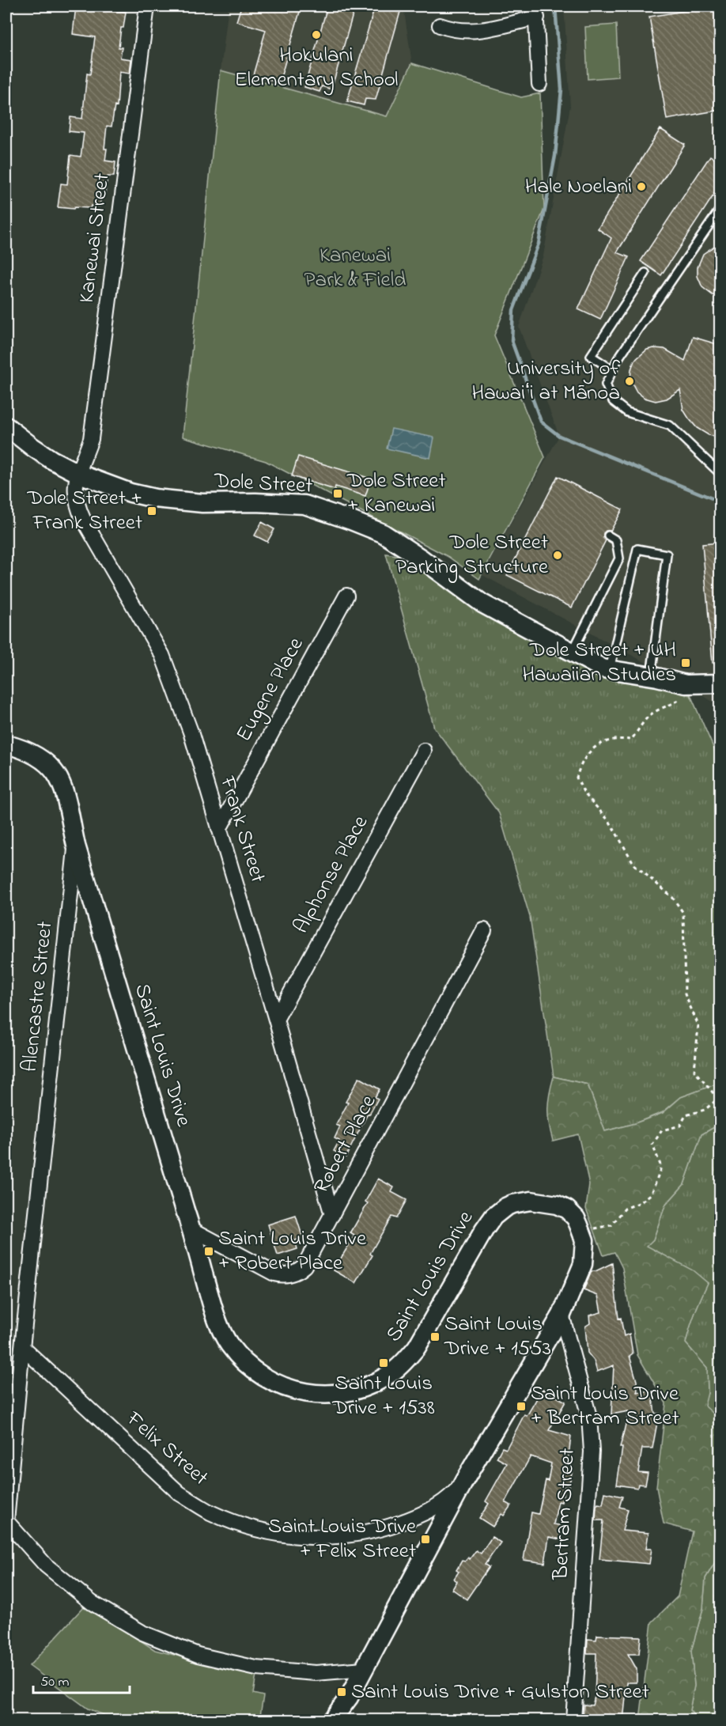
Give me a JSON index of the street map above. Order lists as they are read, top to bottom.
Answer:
{
  "streets": {
    "street": [
      "Kanewai Street",
      "Dole Street",
      "Eugene Place",
      "Frank Street",
      "Alphonse Place",
      "Alencastre Street",
      "Saint Louis Drive",
      "Robert Place",
      "Felix Street",
      "Bertram Street"
    ]
  },
  "crossings": [
    ["Kanewai Street", "Dole Street"],
    ["Kanewai Street", "Frank Street"],
    ["Dole Street", "Frank Street"],
    ["Eugene Place", "Frank Street"],
    ["Frank Street", "Alphonse Place"],
    ["Frank Street", "Robert Place"],
    ["Alencastre Street", "Saint Louis Drive"],
    ["Alencastre Street", "Felix Street"],
    ["Saint Louis Drive", "Robert Place"],
    ["Saint Louis Drive", "Felix Street"],
    ["Saint Louis Drive", "Bertram Street"]
  ],
  "parks": ["Kanewai Park & Field"],
  "places": {
    "other": [
      "Hokulani Elementary School",
      "Hale Noelani",
      "University of Hawaiʻi at Mānoa",
      "Dole Street Parking Structure"
    ],
    "transit": [
      "Dole Street + Kanewai",
      "Dole Street + Frank Street",
      "Dole Street + UH Hawaiian Studies",
      "Saint Louis Drive + Robert Place",
      "Saint Louis Drive + 1553",
      "Saint Louis Drive + 1538",
      "Saint Louis Drive + Bertram Street",
      "Saint Louis Drive + Felix Street",
      "Saint Louis Drive + Gulston Street"
    ]
  },
  "scale_bar": "50 m"
}
